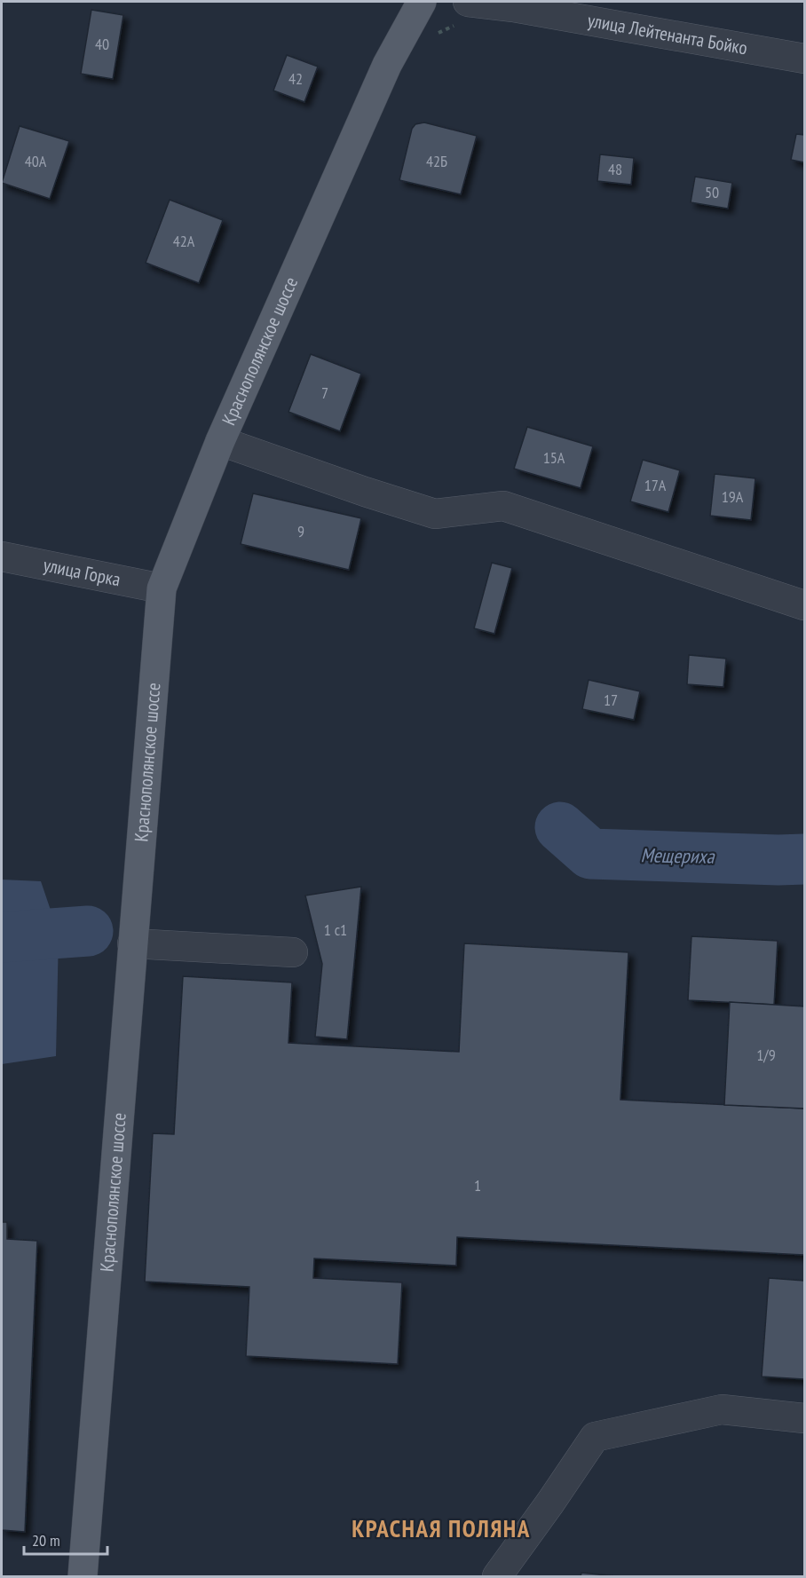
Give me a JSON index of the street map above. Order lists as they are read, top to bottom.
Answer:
{
  "streets": {
    "main road": ["Краснополянское шоссе"],
    "street": ["улица Лейтенанта Бойко", "улица Горка"]
  },
  "crossings": [
    ["Краснополянское шоссе", "улица Горка"]
  ],
  "districts": ["КРАСНАЯ ПОЛЯНА"],
  "water": ["Мещериха"],
  "house_numbers": [
    "40",
    "42",
    "40А",
    "42Б",
    "48",
    "50",
    "42А",
    "7",
    "15А",
    "17А",
    "19А",
    "9",
    "17",
    "1 с1",
    "1/9",
    "1"
  ],
  "scale_bar": "20 m"
}
